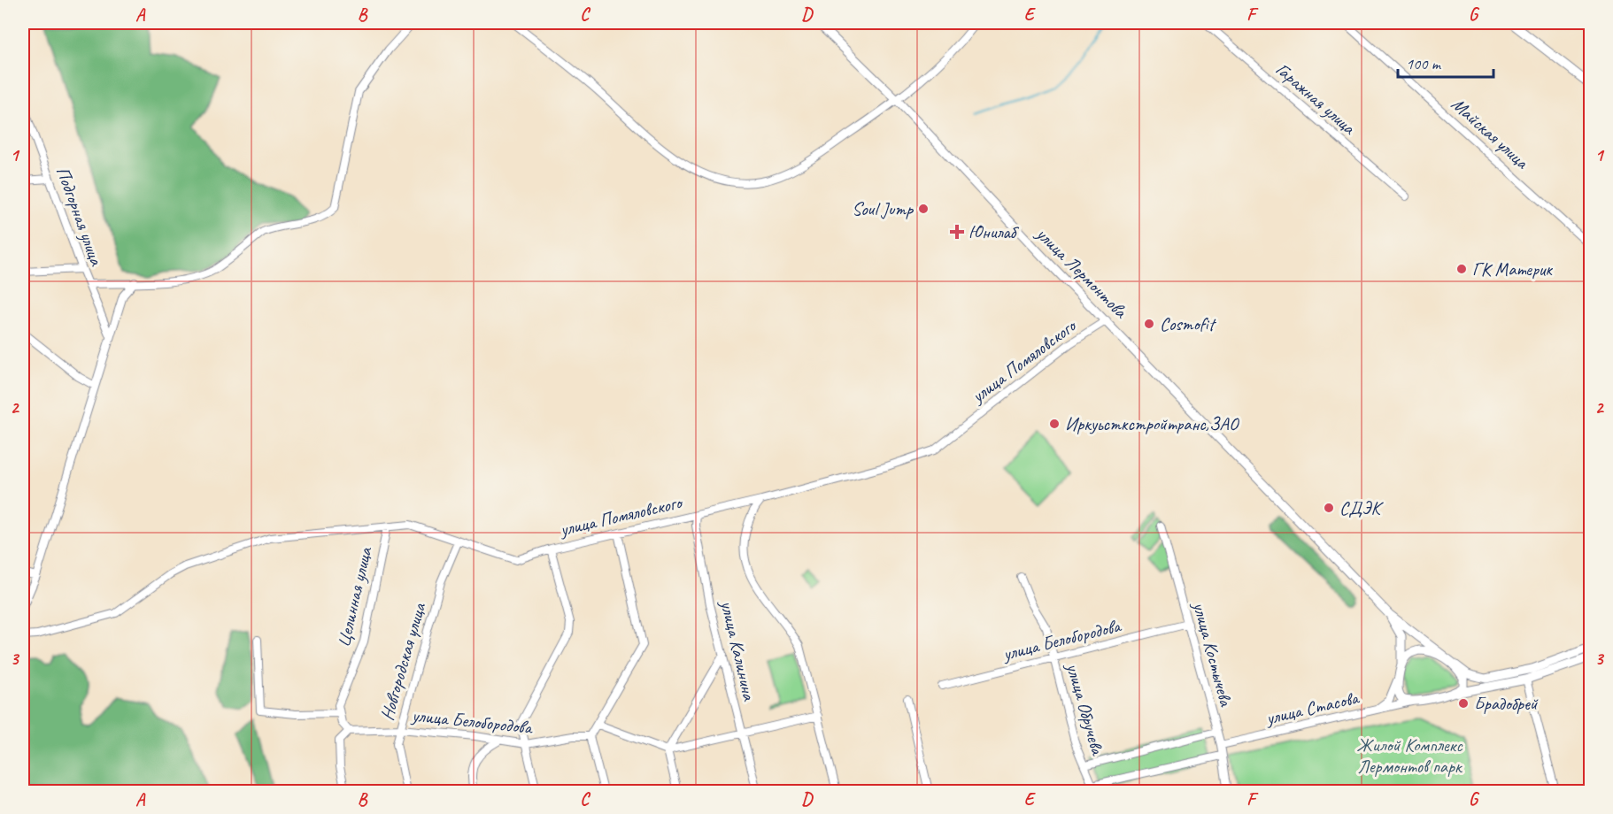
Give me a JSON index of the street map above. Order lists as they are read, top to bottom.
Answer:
{
  "streets": {
    "main road": ["улица Лермонтова"],
    "street": [
      "Гаражная улица",
      "Майская улица",
      "Подгорная улица",
      "улица Помяловского",
      "Целинная улица",
      "улица Белобородова",
      "улица Калинина",
      "улица Костычева",
      "Новгородская улица",
      "улица Стасова",
      "улица Обручева"
    ]
  },
  "crossings": [
    ["улица Лермонтова", "улица Помяловского"],
    ["улица Лермонтова", "улица Стасова"],
    ["улица Помяловского", "Целинная улица"],
    ["улица Помяловского", "улица Калинина"],
    ["улица Помяловского", "Новгородская улица"],
    ["улица Белобородова", "улица Костычева"],
    ["улица Белобородова", "Новгородская улица"],
    ["улица Белобородова", "улица Обручева"],
    ["улица Костычева", "улица Стасова"]
  ],
  "parks": ["Жилой Комплекс Лермонтов парк"],
  "places": {
    "other": [
      "Soul Jump",
      "ГК Материк",
      "Cosmofit",
      "Иркуьсткстройтранс,ЗАО",
      "СДЭК",
      "Брадобрей"
    ],
    "health": ["Юнилаб"]
  },
  "scale_bar": "100 m",
  "grid": {
    "columns": [
      "A",
      "B",
      "C",
      "D",
      "E",
      "F",
      "G"
    ],
    "rows": ["1", "2", "3"]
  }
}
